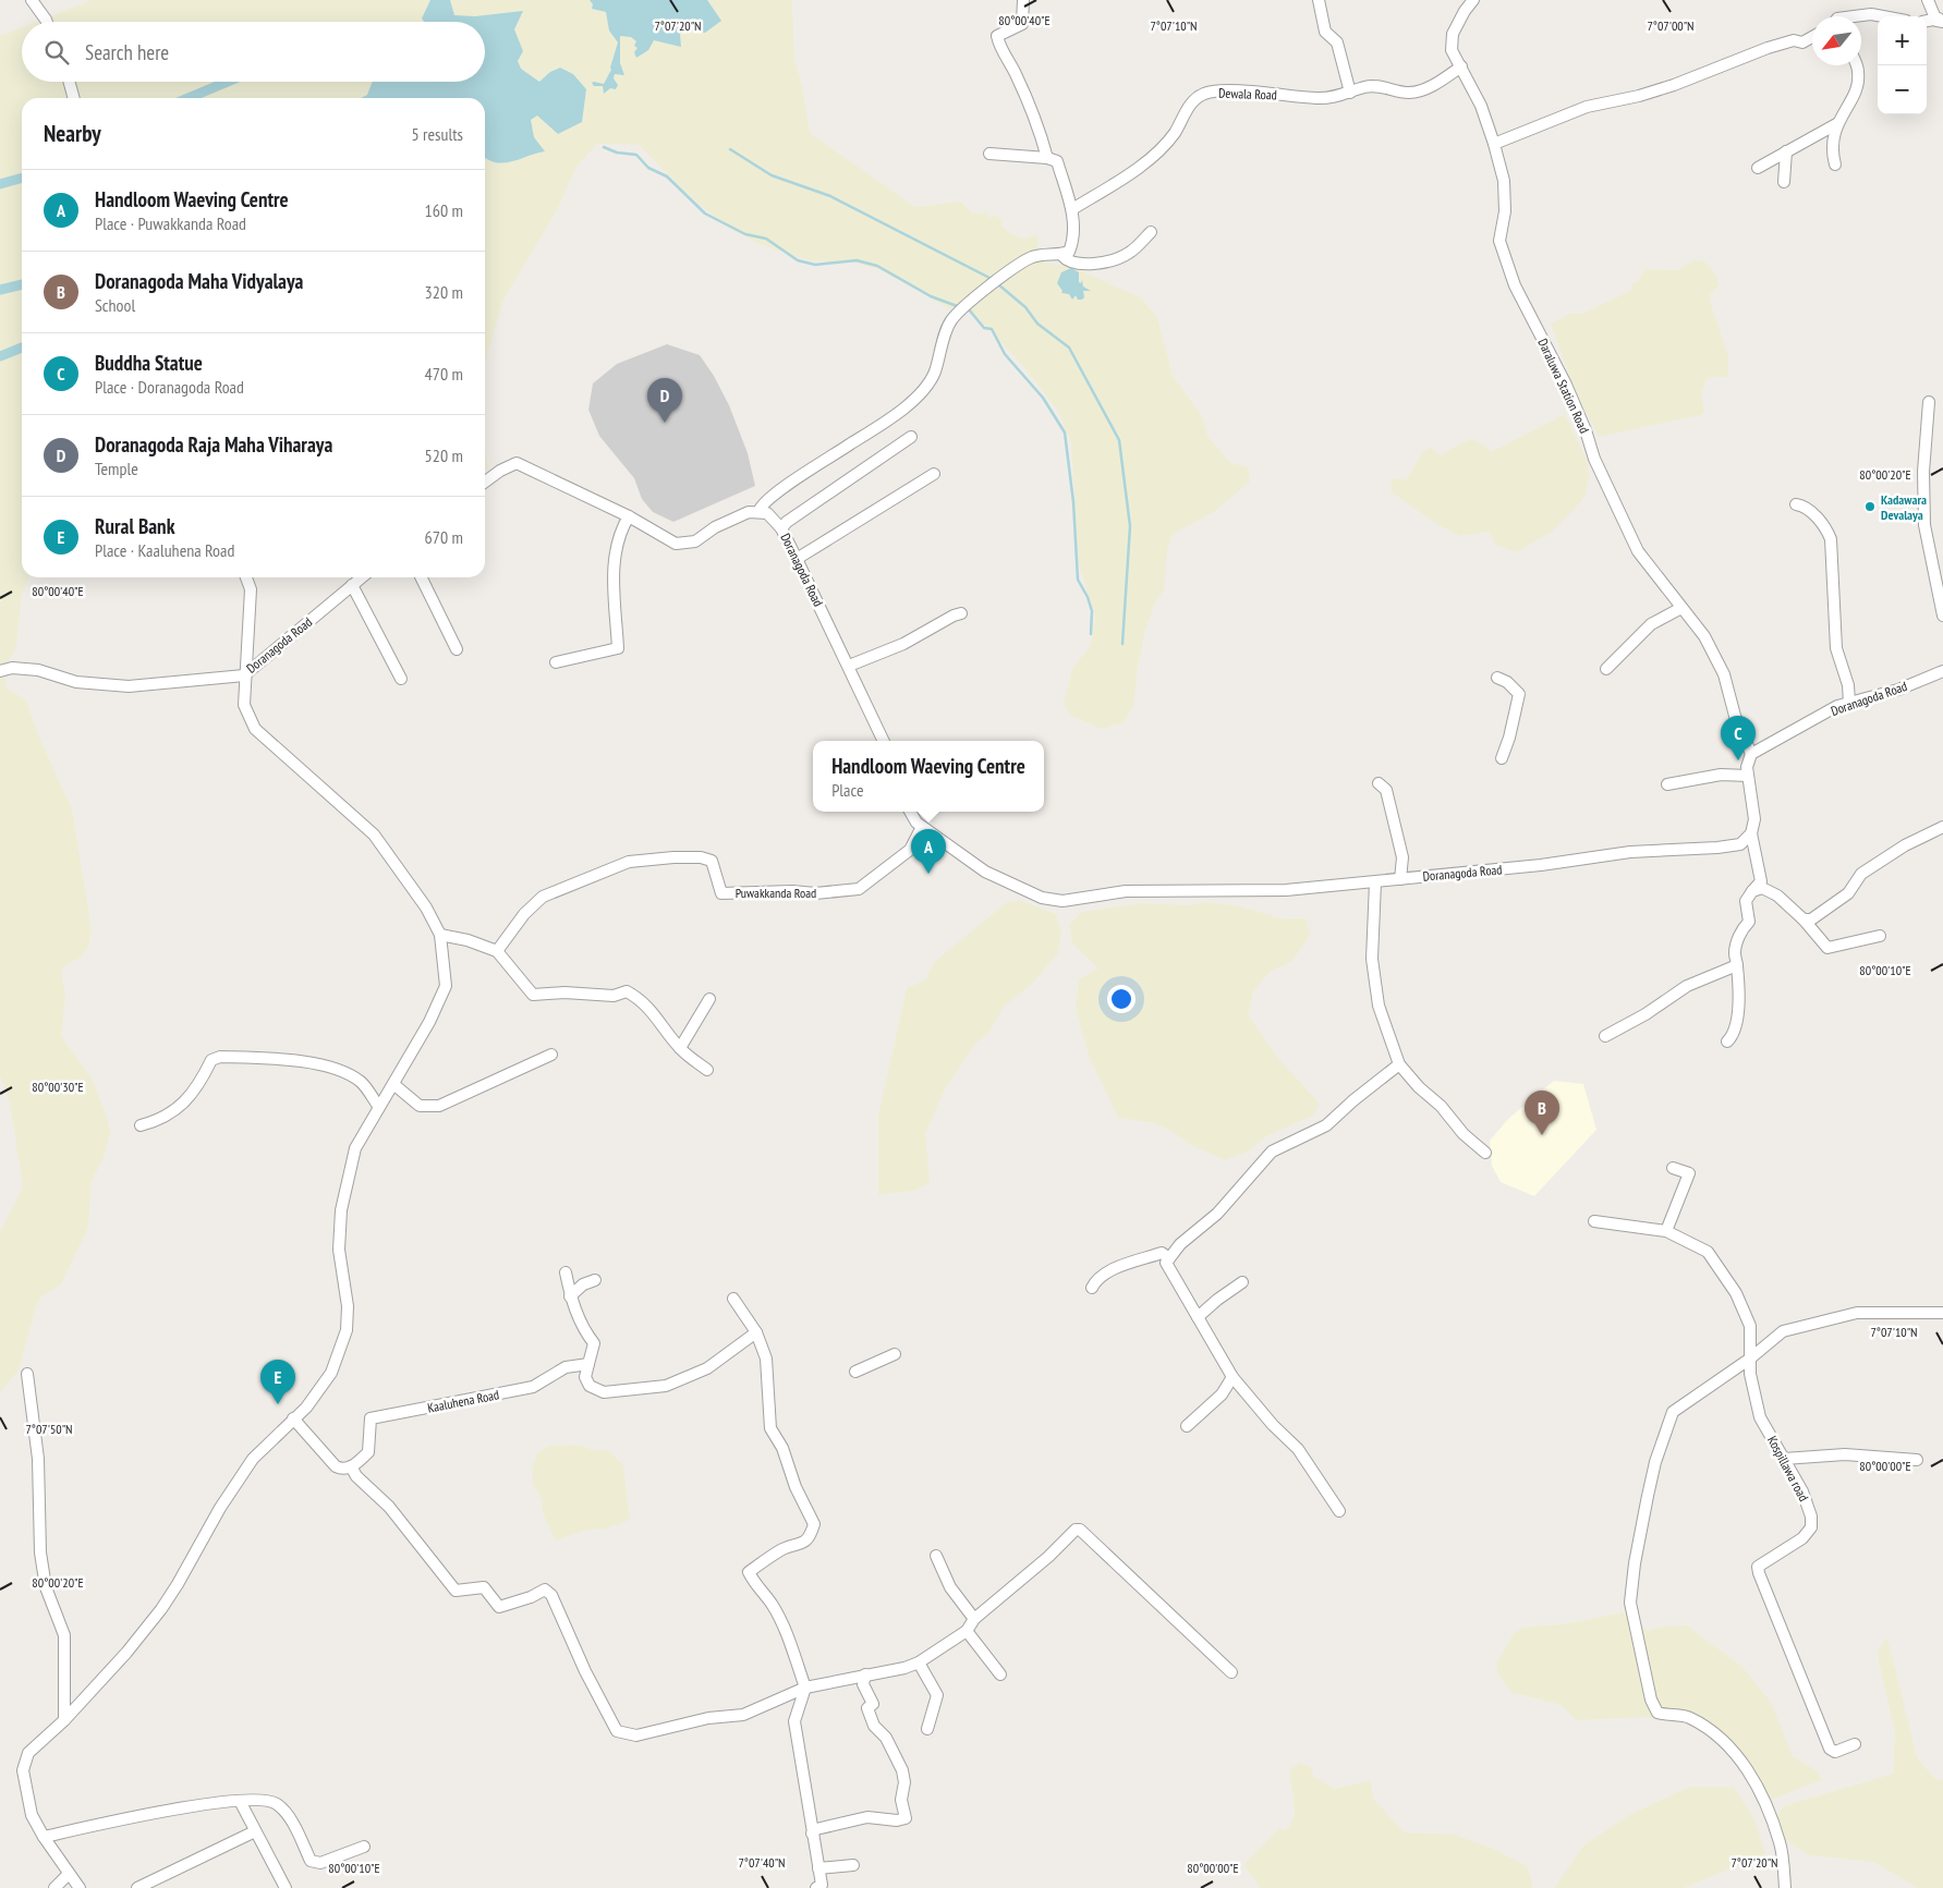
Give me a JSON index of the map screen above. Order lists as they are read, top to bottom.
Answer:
{
  "streets": {
    "street": [
      "Dewala Road",
      "Daraluwa Station Road",
      "Doranagoda Road",
      "Puwakkanda Road",
      "Kaaluhena Road",
      "Kospillawa road"
    ]
  },
  "crossings": [
    ["Dewala Road", "Daraluwa Station Road"],
    ["Daraluwa Station Road", "Doranagoda Road"],
    ["Doranagoda Road", "Puwakkanda Road"]
  ],
  "places": ["Kadawara Devalaya"],
  "north": "bottom left",
  "page": {
    "map_buttons": ["+", "−"],
    "search": "Search here",
    "heading": ["Nearby", "5 results"],
    "list": [
      {
        "mark": "A",
        "name": "Handloom Waeving Centre",
        "note": "Place · Puwakkanda Road",
        "value": "160 m"
      },
      {
        "mark": "B",
        "name": "Doranagoda Maha Vidyalaya",
        "note": "School",
        "value": "320 m"
      },
      {
        "mark": "C",
        "name": "Buddha Statue",
        "note": "Place · Doranagoda Road",
        "value": "470 m"
      },
      {
        "mark": "D",
        "name": "Doranagoda Raja Maha Viharaya",
        "note": "Temple",
        "value": "520 m"
      },
      {
        "mark": "E",
        "name": "Rural Bank",
        "note": "Place · Kaaluhena Road",
        "value": "670 m"
      }
    ],
    "pins": [
      "D",
      "C",
      "A",
      "B",
      "E"
    ],
    "popup": ["Handloom Waeving Centre", "Place"]
  },
  "coordinates": [
    "80°00'40\"E",
    "7°07'20\"N",
    "7°07'10\"N",
    "7°07'00\"N",
    "80°00'20\"E",
    "80°00'10\"E",
    "80°00'30\"E",
    "7°07'50\"N",
    "80°00'00\"E",
    "7°07'40\"N"
  ]
}
